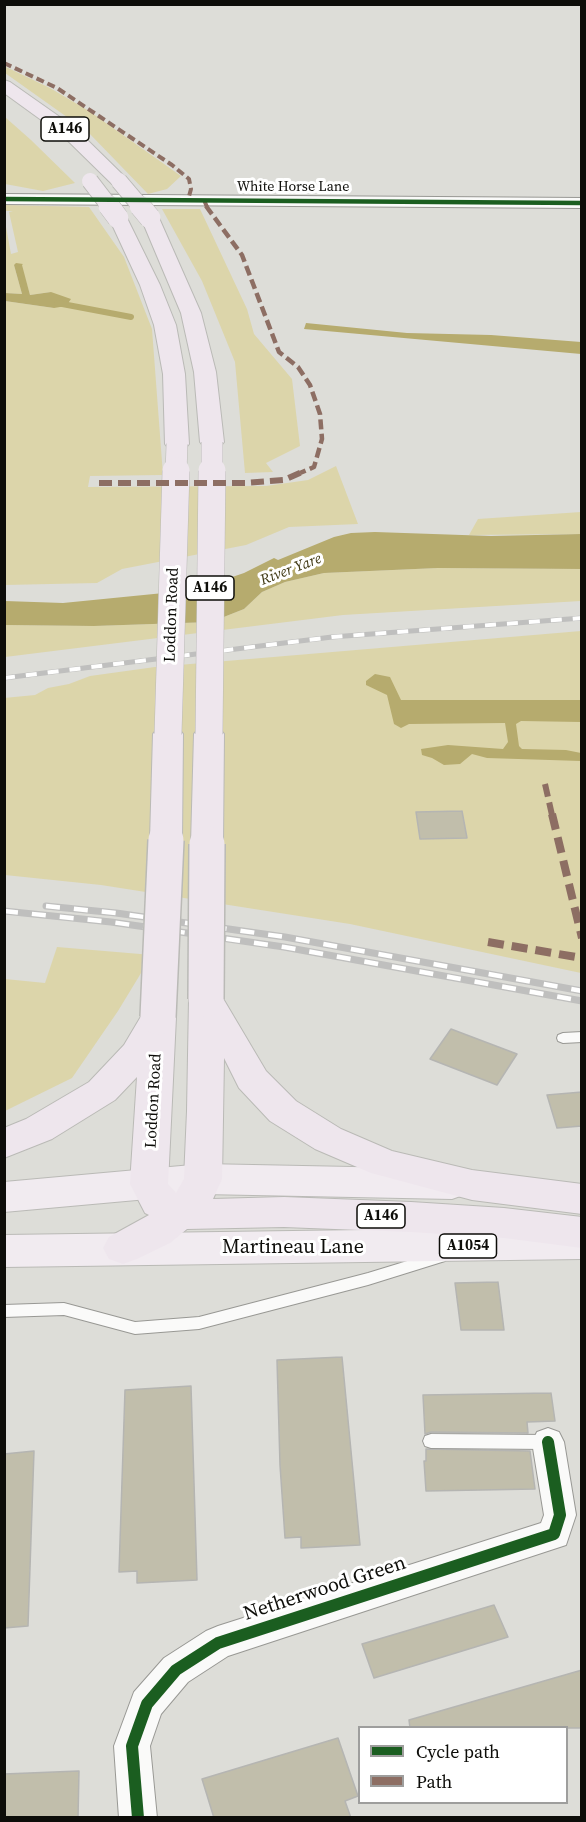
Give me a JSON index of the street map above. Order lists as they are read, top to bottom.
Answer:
{
  "streets": {
    "highway": ["A146", "Loddon Road", "Martineau Lane"],
    "main road": ["A1054"],
    "street": ["White Horse Lane", "Netherwood Green"]
  },
  "crossings": [
    ["A146", "Loddon Road"],
    ["A146", "Martineau Lane"]
  ],
  "water": ["River Yare"],
  "legend": ["Cycle path", "Path"]
}
